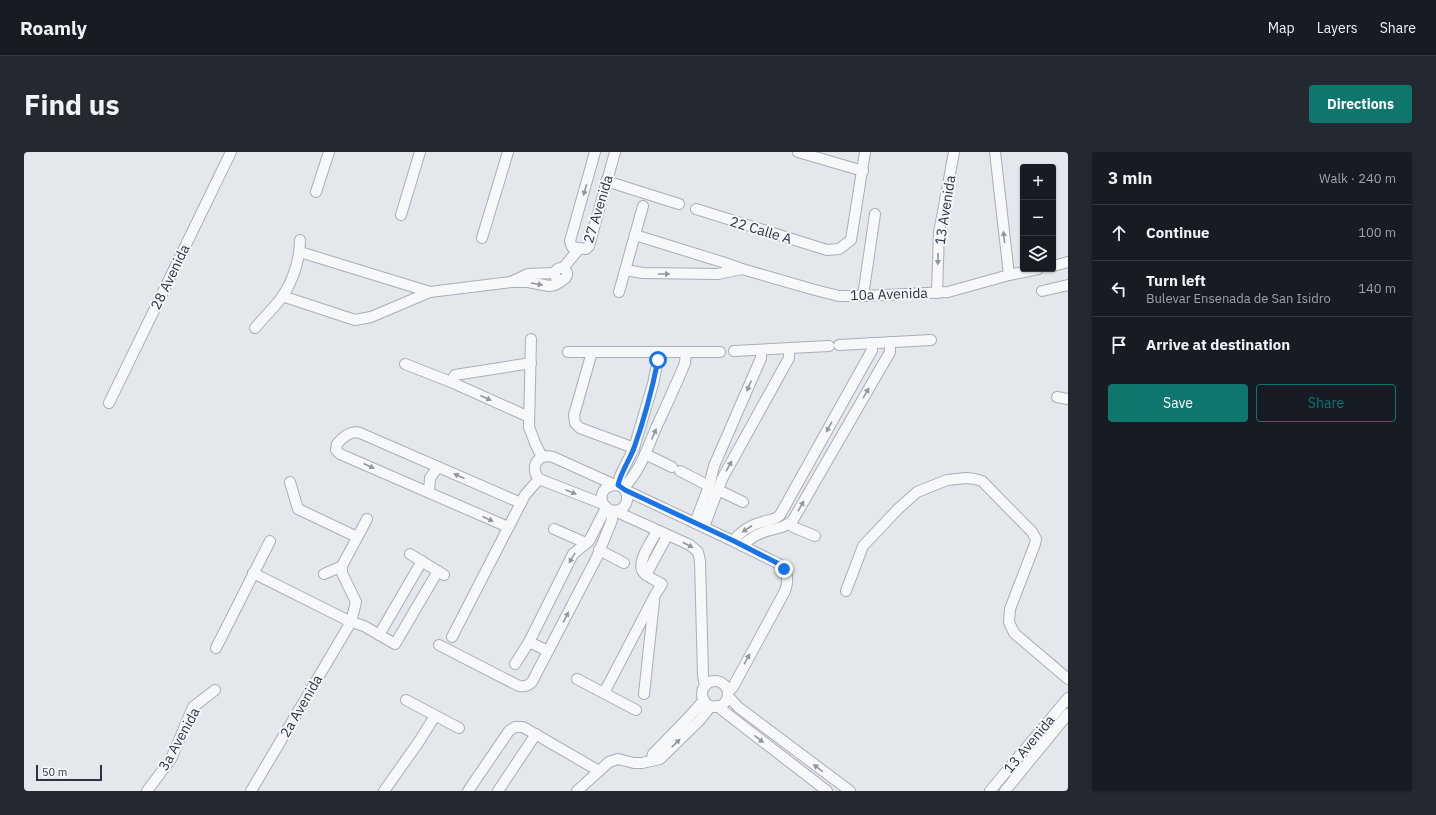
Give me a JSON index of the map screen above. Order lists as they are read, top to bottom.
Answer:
{
  "streets": {
    "street": [
      "27 Avenida",
      "13 Avenida",
      "22 Calle A",
      "28 Avenida",
      "10a Avenida",
      "2a Avenida",
      "3a Avenida"
    ]
  },
  "crossings": [
    ["13 Avenida", "10a Avenida"]
  ],
  "scale_bar": "50 m",
  "page": {
    "header": "Roamly",
    "nav": ["Map", "Layers", "Share"],
    "buttons": [
      "Directions",
      ["Save", "Share"]
    ],
    "title": "Find us",
    "heading": ["3 min", "Walk · 240 m"],
    "map_buttons": ["+", "−"],
    "list": [
      ["Continue", "100 m"],
      ["Turn left", "Bulevar Ensenada de San Isidro", "140 m"],
      "Arrive at destination"
    ],
    "scale": "50 m"
  }
}
